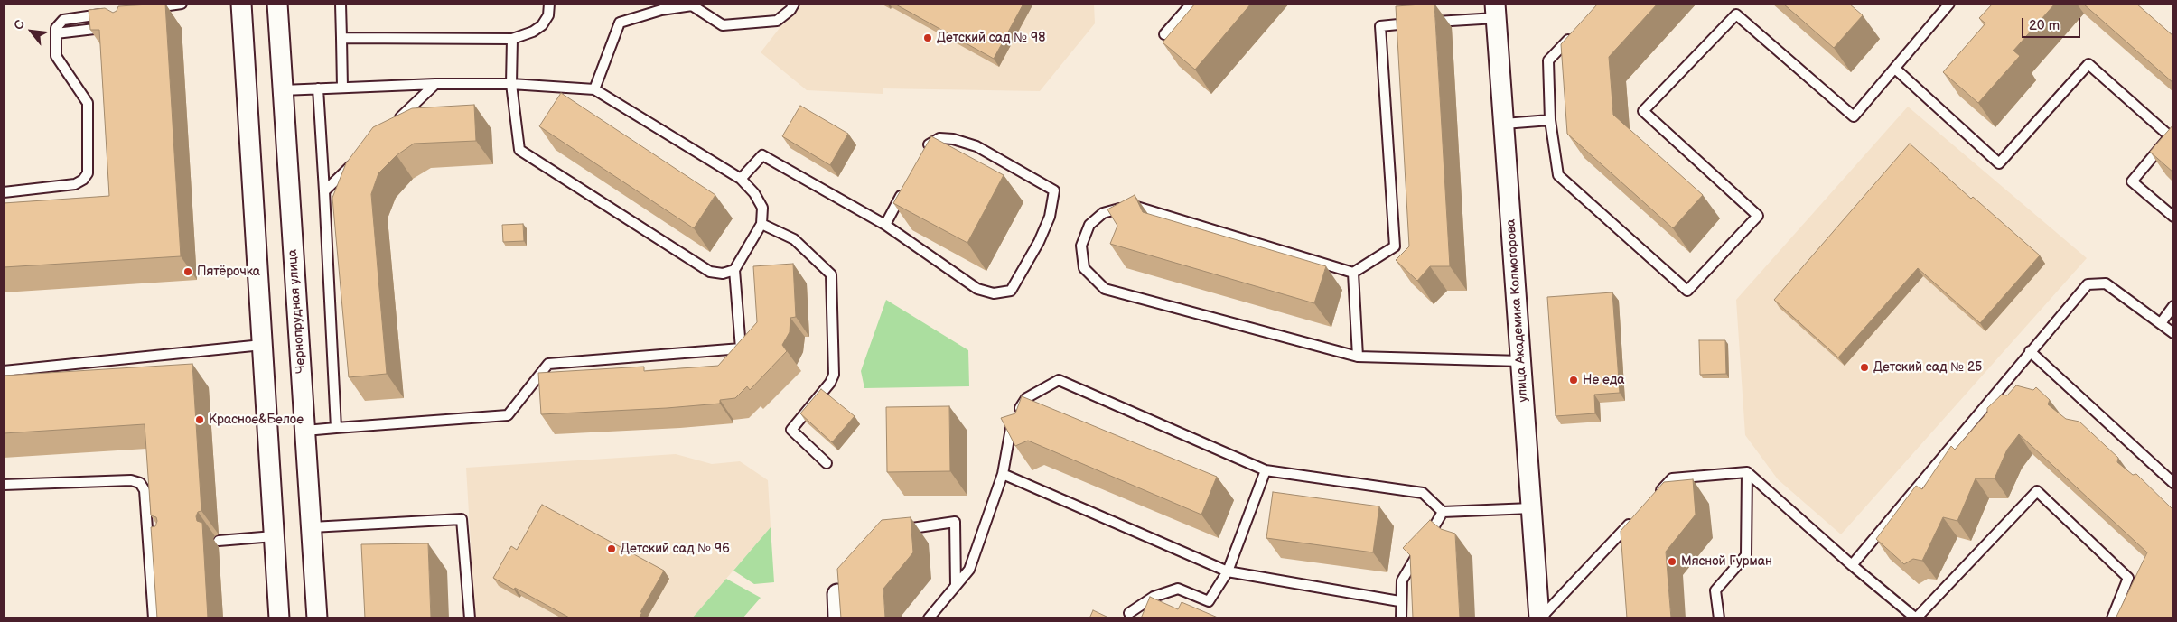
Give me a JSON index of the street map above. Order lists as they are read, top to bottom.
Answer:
{
  "streets": {
    "street": ["улица Академика Колмогорова", "Чернопрудная улица"]
  },
  "places": [
    "Детский сад № 98",
    "Пятёрочка",
    "Детский сад № 25",
    "Не еда",
    "Красное&Белое",
    "Детский сад № 96",
    "Мясной Гурман"
  ],
  "scale_bar": "20 m",
  "north": "top left"
}
